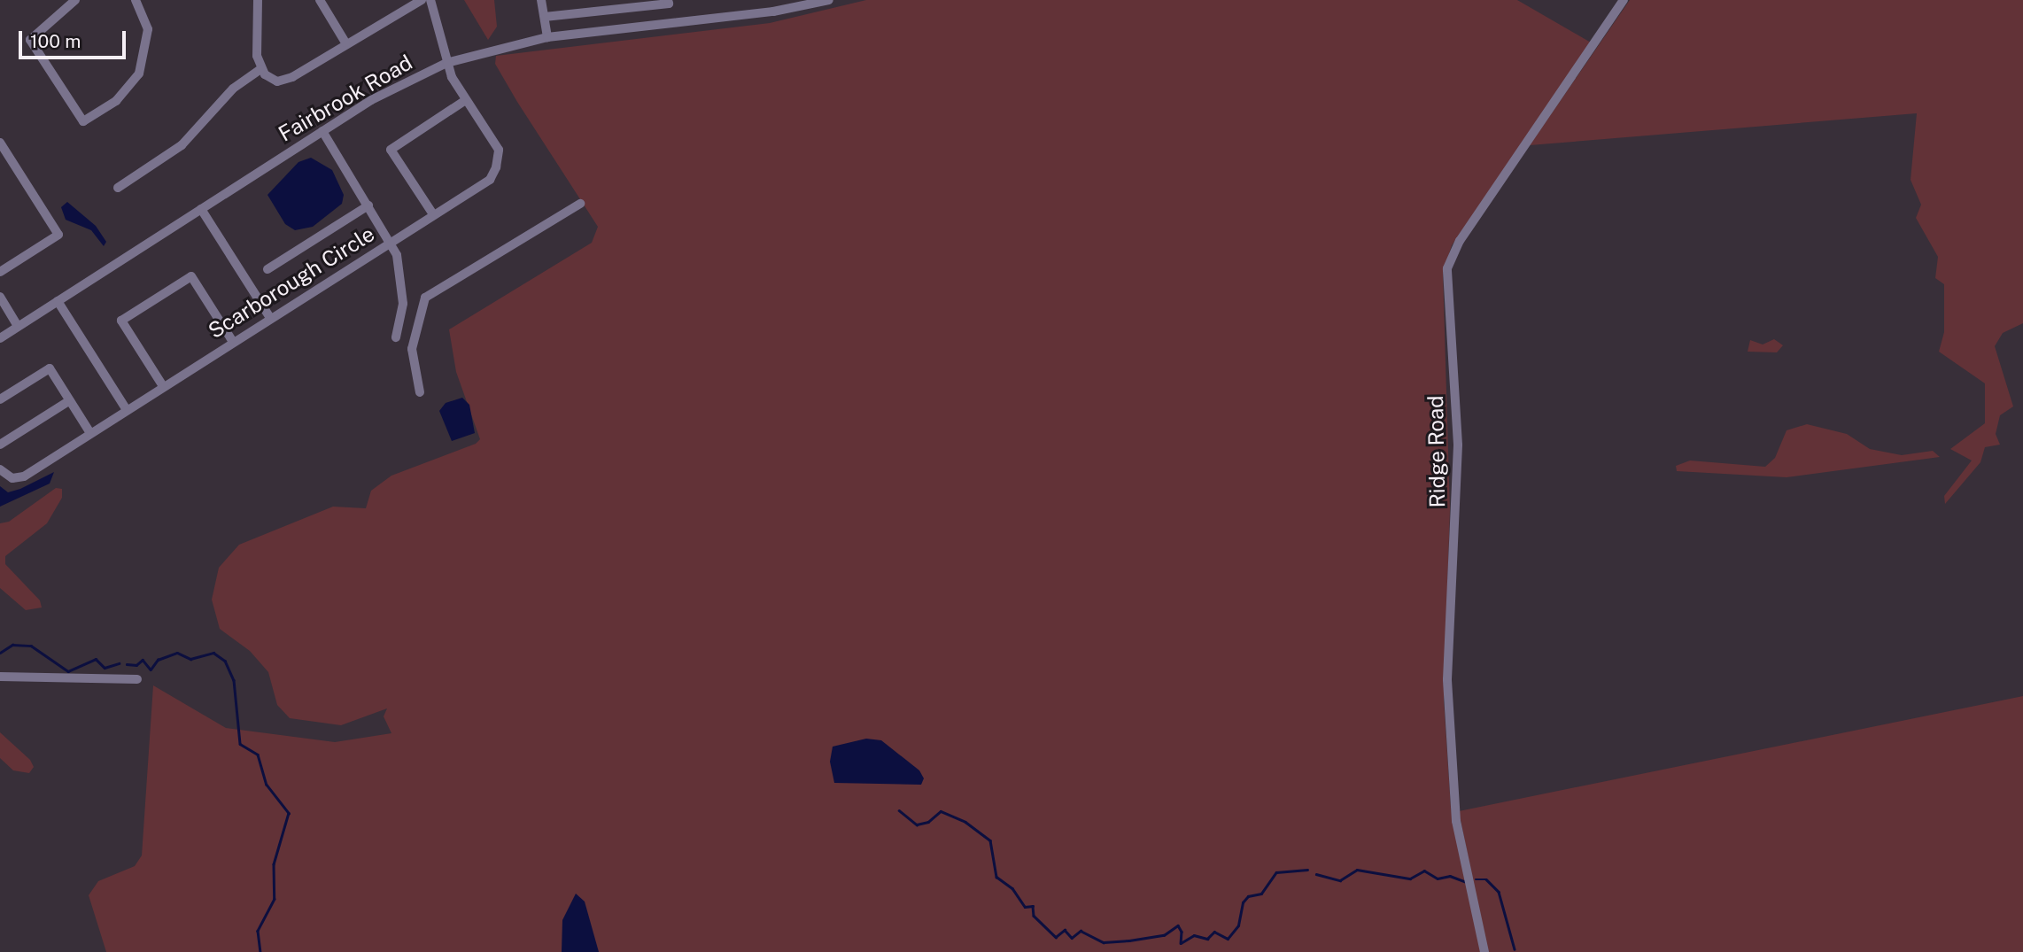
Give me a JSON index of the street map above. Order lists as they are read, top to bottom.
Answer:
{
  "streets": {
    "street": ["Fairbrook Road", "Scarborough Circle", "Ridge Road"]
  },
  "crossings": [
    ["Fairbrook Road", "Scarborough Circle"]
  ],
  "scale_bar": "100 m"
}
